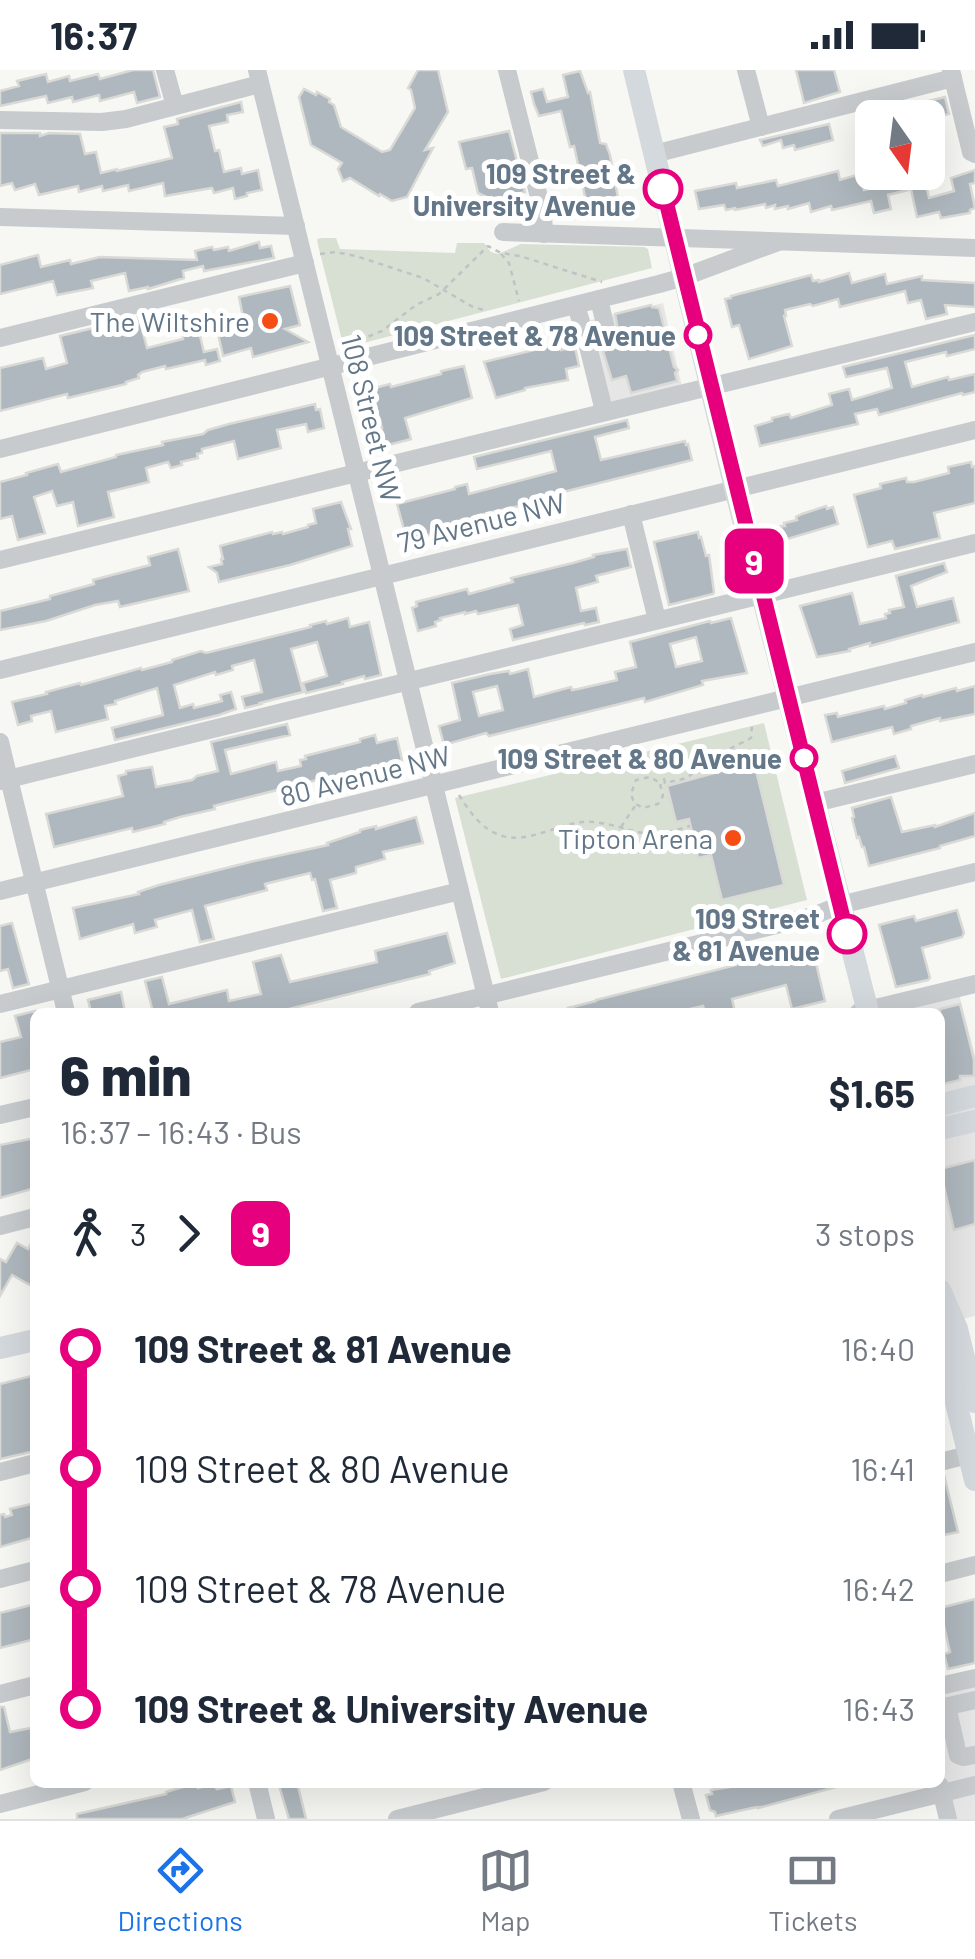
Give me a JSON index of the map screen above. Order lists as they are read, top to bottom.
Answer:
{
  "streets": {
    "street": ["108 Street NW", "79 Avenue NW", "80 Avenue NW"]
  },
  "crossings": [
    ["108 Street NW", "79 Avenue NW"],
    ["108 Street NW", "80 Avenue NW"]
  ],
  "places": [
    "109 Street & University Avenue",
    "The Wiltshire",
    "109 Street & 78 Avenue",
    "109 Street & 80 Avenue",
    "Tipton Arena",
    "109 Street & 81 Avenue"
  ],
  "lines": ["bus line 9"],
  "north": "bottom",
  "page": {
    "status": "16:37",
    "on_map": "9",
    "heading": ["6 min", "16:37 – 16:43 · Bus", "$1.65"],
    "legs": ["3", "9", "3 stops"],
    "list": [
      {
        "name": "109 Street & 81 Avenue",
        "value": "16:40"
      },
      {
        "name": "109 Street & 80 Avenue",
        "value": "16:41"
      },
      {
        "name": "109 Street & 78 Avenue",
        "value": "16:42"
      },
      {
        "name": "109 Street & University Avenue",
        "value": "16:43"
      }
    ],
    "tabs": ["Directions", "Map", "Tickets"]
  }
}
